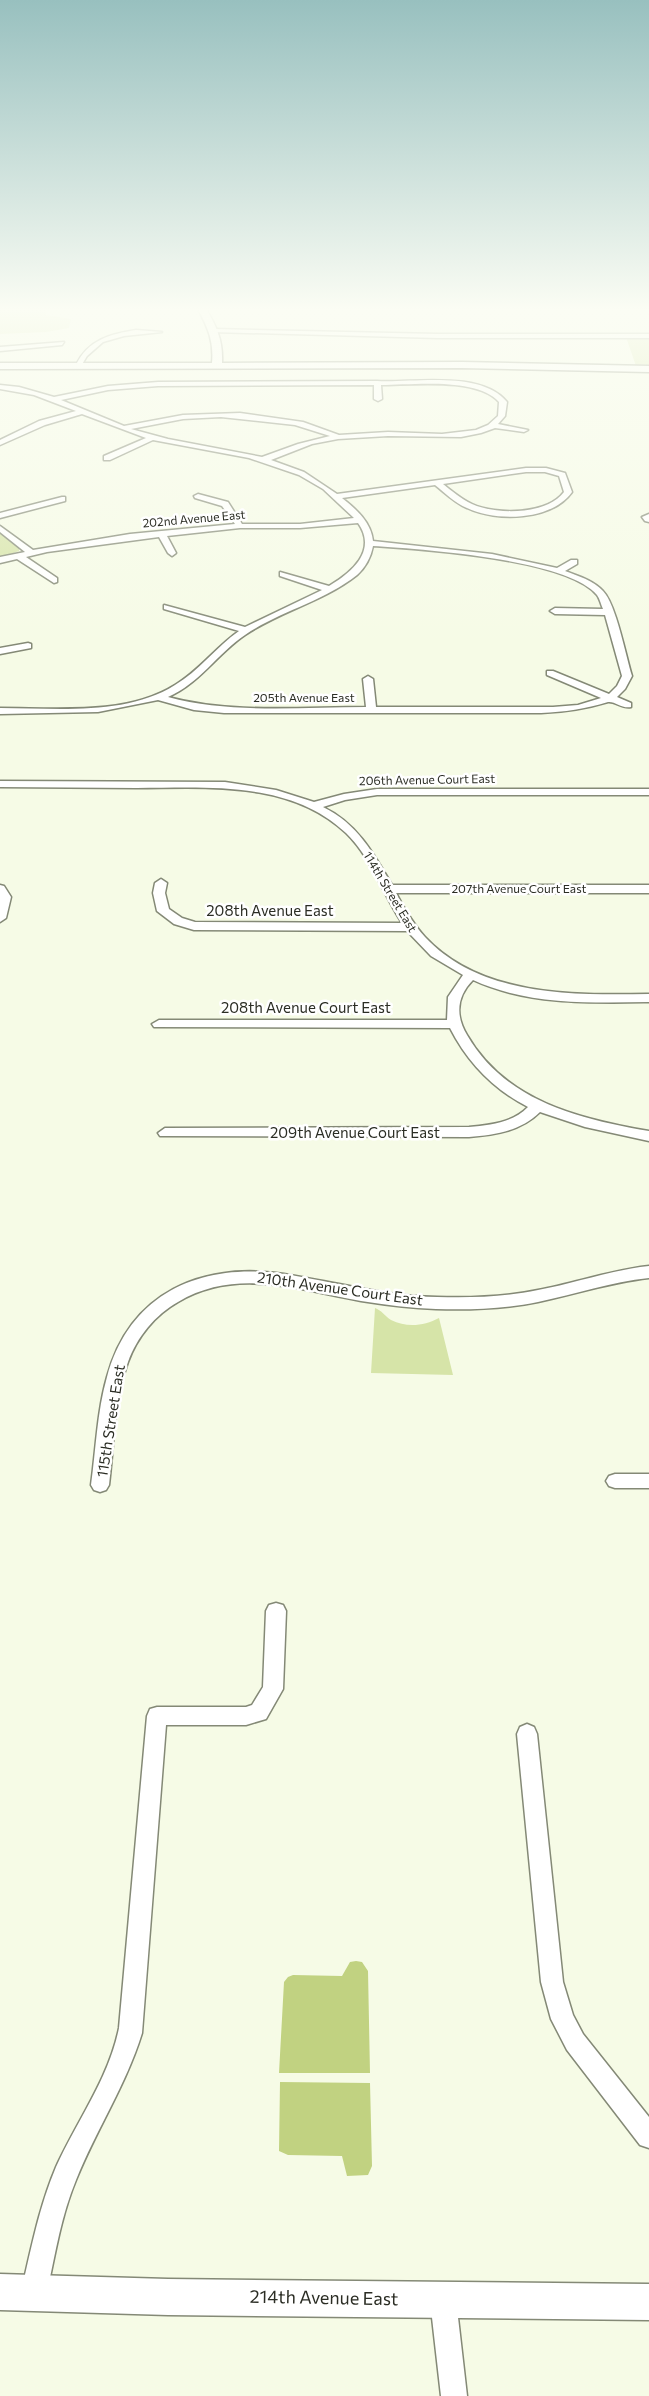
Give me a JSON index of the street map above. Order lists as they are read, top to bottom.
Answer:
{
  "streets": {
    "main road": ["214th Avenue East"],
    "street": [
      "202nd Avenue East",
      "205th Avenue East",
      "206th Avenue Court East",
      "207th Avenue Court East",
      "114th Street East",
      "208th Avenue East",
      "208th Avenue Court East",
      "209th Avenue Court East",
      "210th Avenue Court East",
      "115th Street East"
    ]
  },
  "crossings": [
    ["206th Avenue Court East", "114th Street East"],
    ["207th Avenue Court East", "114th Street East"],
    ["114th Street East", "208th Avenue East"],
    ["210th Avenue Court East", "115th Street East"]
  ]
}
